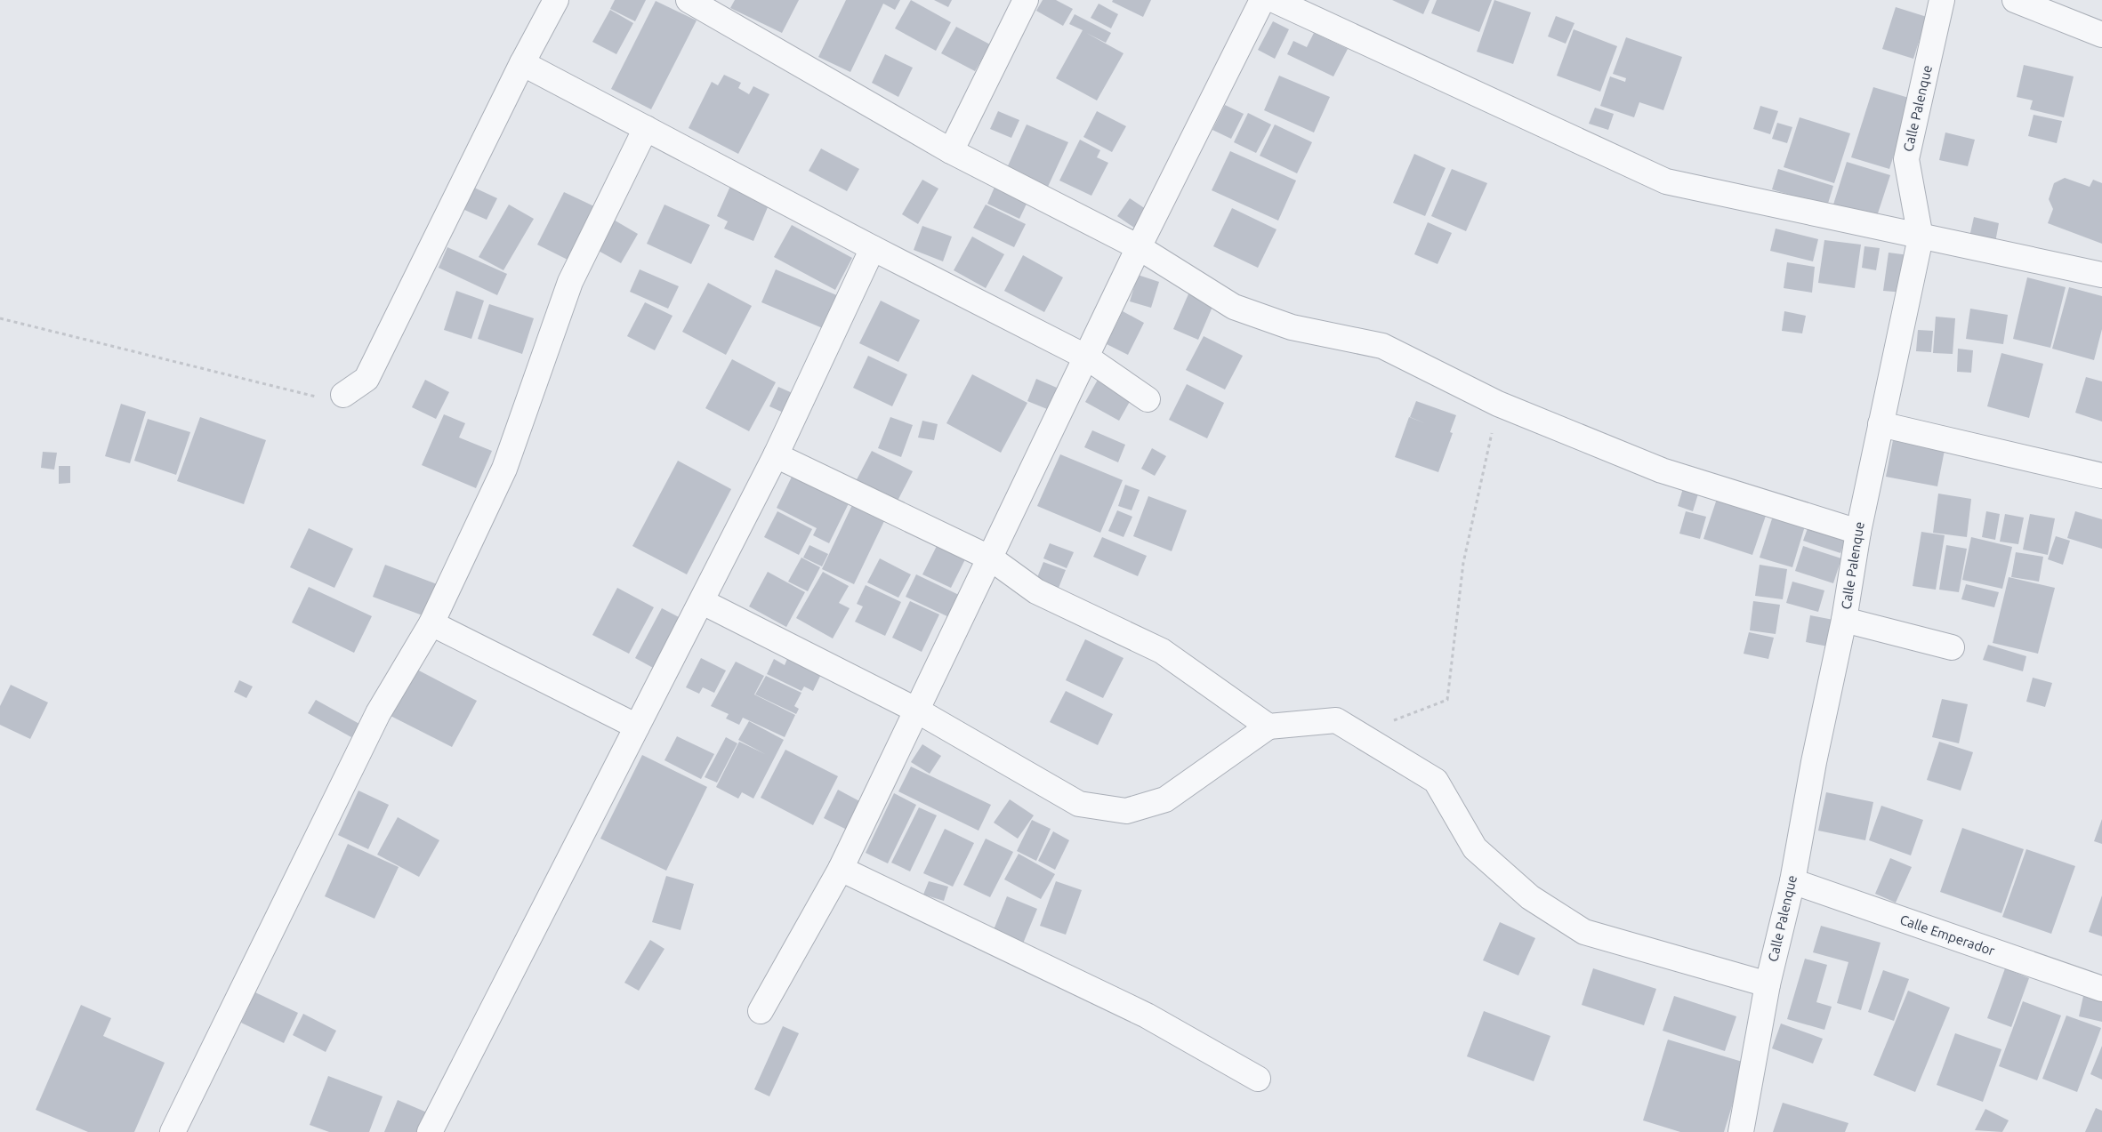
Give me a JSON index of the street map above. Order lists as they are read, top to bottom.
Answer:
{
  "streets": {
    "street": ["Calle Palenque", "Calle Emperador"]
  },
  "crossings": [
    ["Calle Palenque", "Calle Emperador"]
  ]
}
